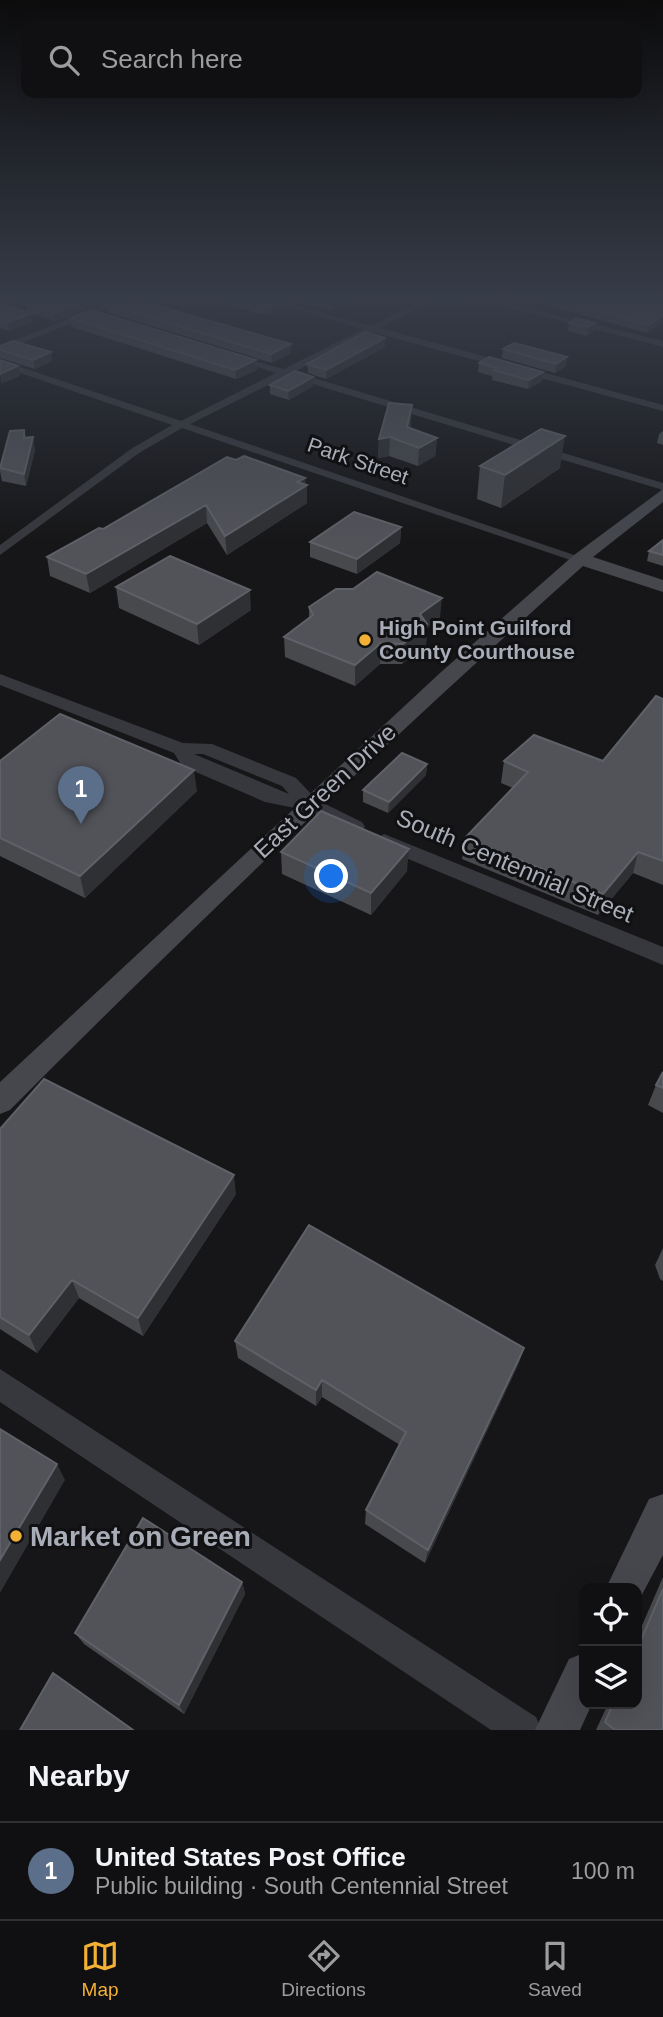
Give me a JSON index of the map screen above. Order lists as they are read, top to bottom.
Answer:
{
  "streets": {
    "main road": ["Park Street", "East Green Drive"],
    "street": ["South Centennial Street"]
  },
  "crossings": [
    ["Park Street", "East Green Drive"],
    ["East Green Drive", "South Centennial Street"]
  ],
  "places": ["High Point Guilford County Courthouse", "Market on Green"],
  "page": {
    "search": "Search here",
    "pins": "1",
    "heading": "Nearby",
    "list": [
      {
        "mark": "1",
        "name": "United States Post Office",
        "note": "Public building · South Centennial Street",
        "value": "100 m"
      }
    ],
    "nav": ["Map", "Directions", "Saved"]
  }
}
